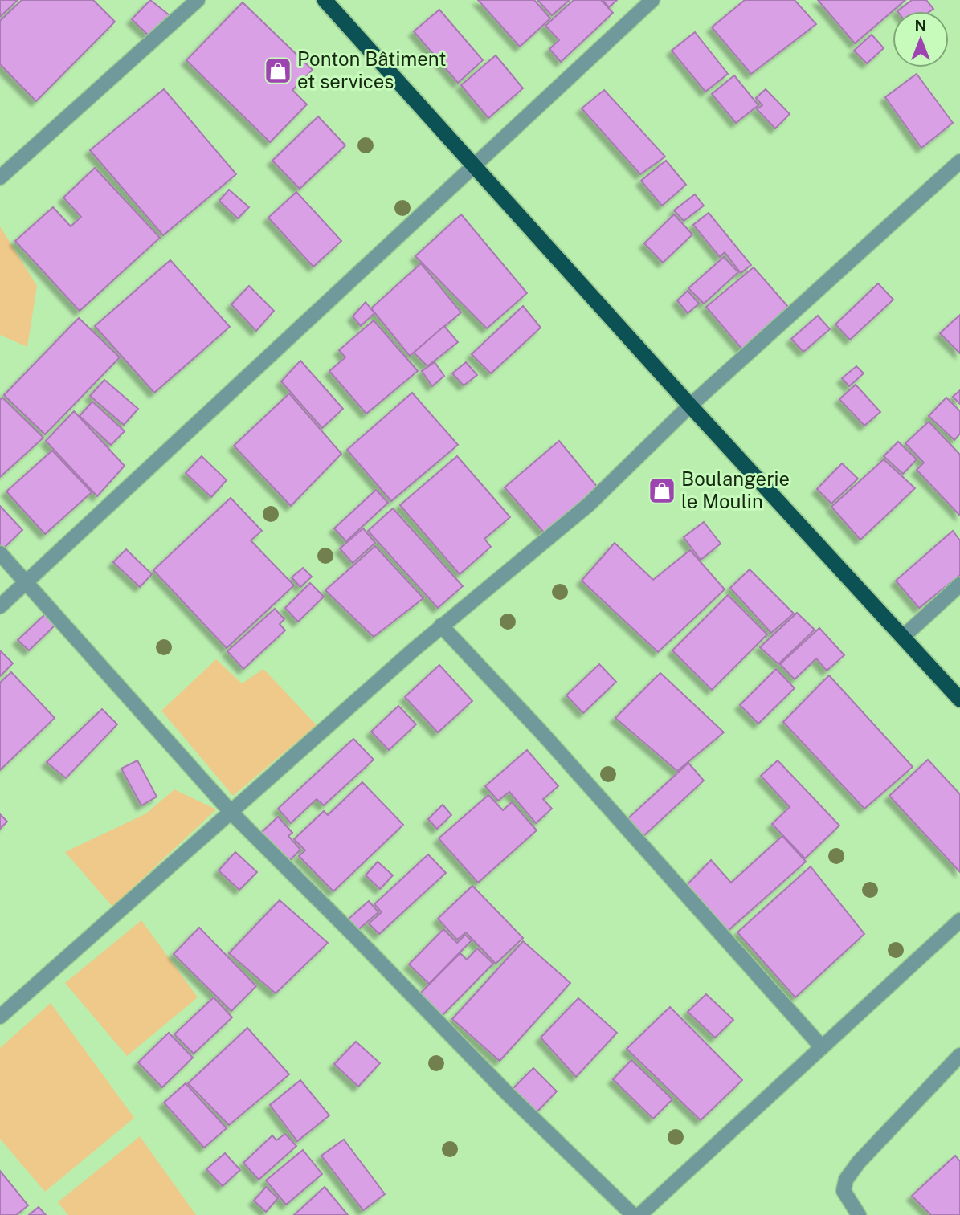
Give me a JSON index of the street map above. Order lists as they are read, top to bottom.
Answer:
{
  "places": {
    "shop": ["Ponton Bâtiment et services", "Boulangerie le Moulin"]
  },
  "north": "top"
}
